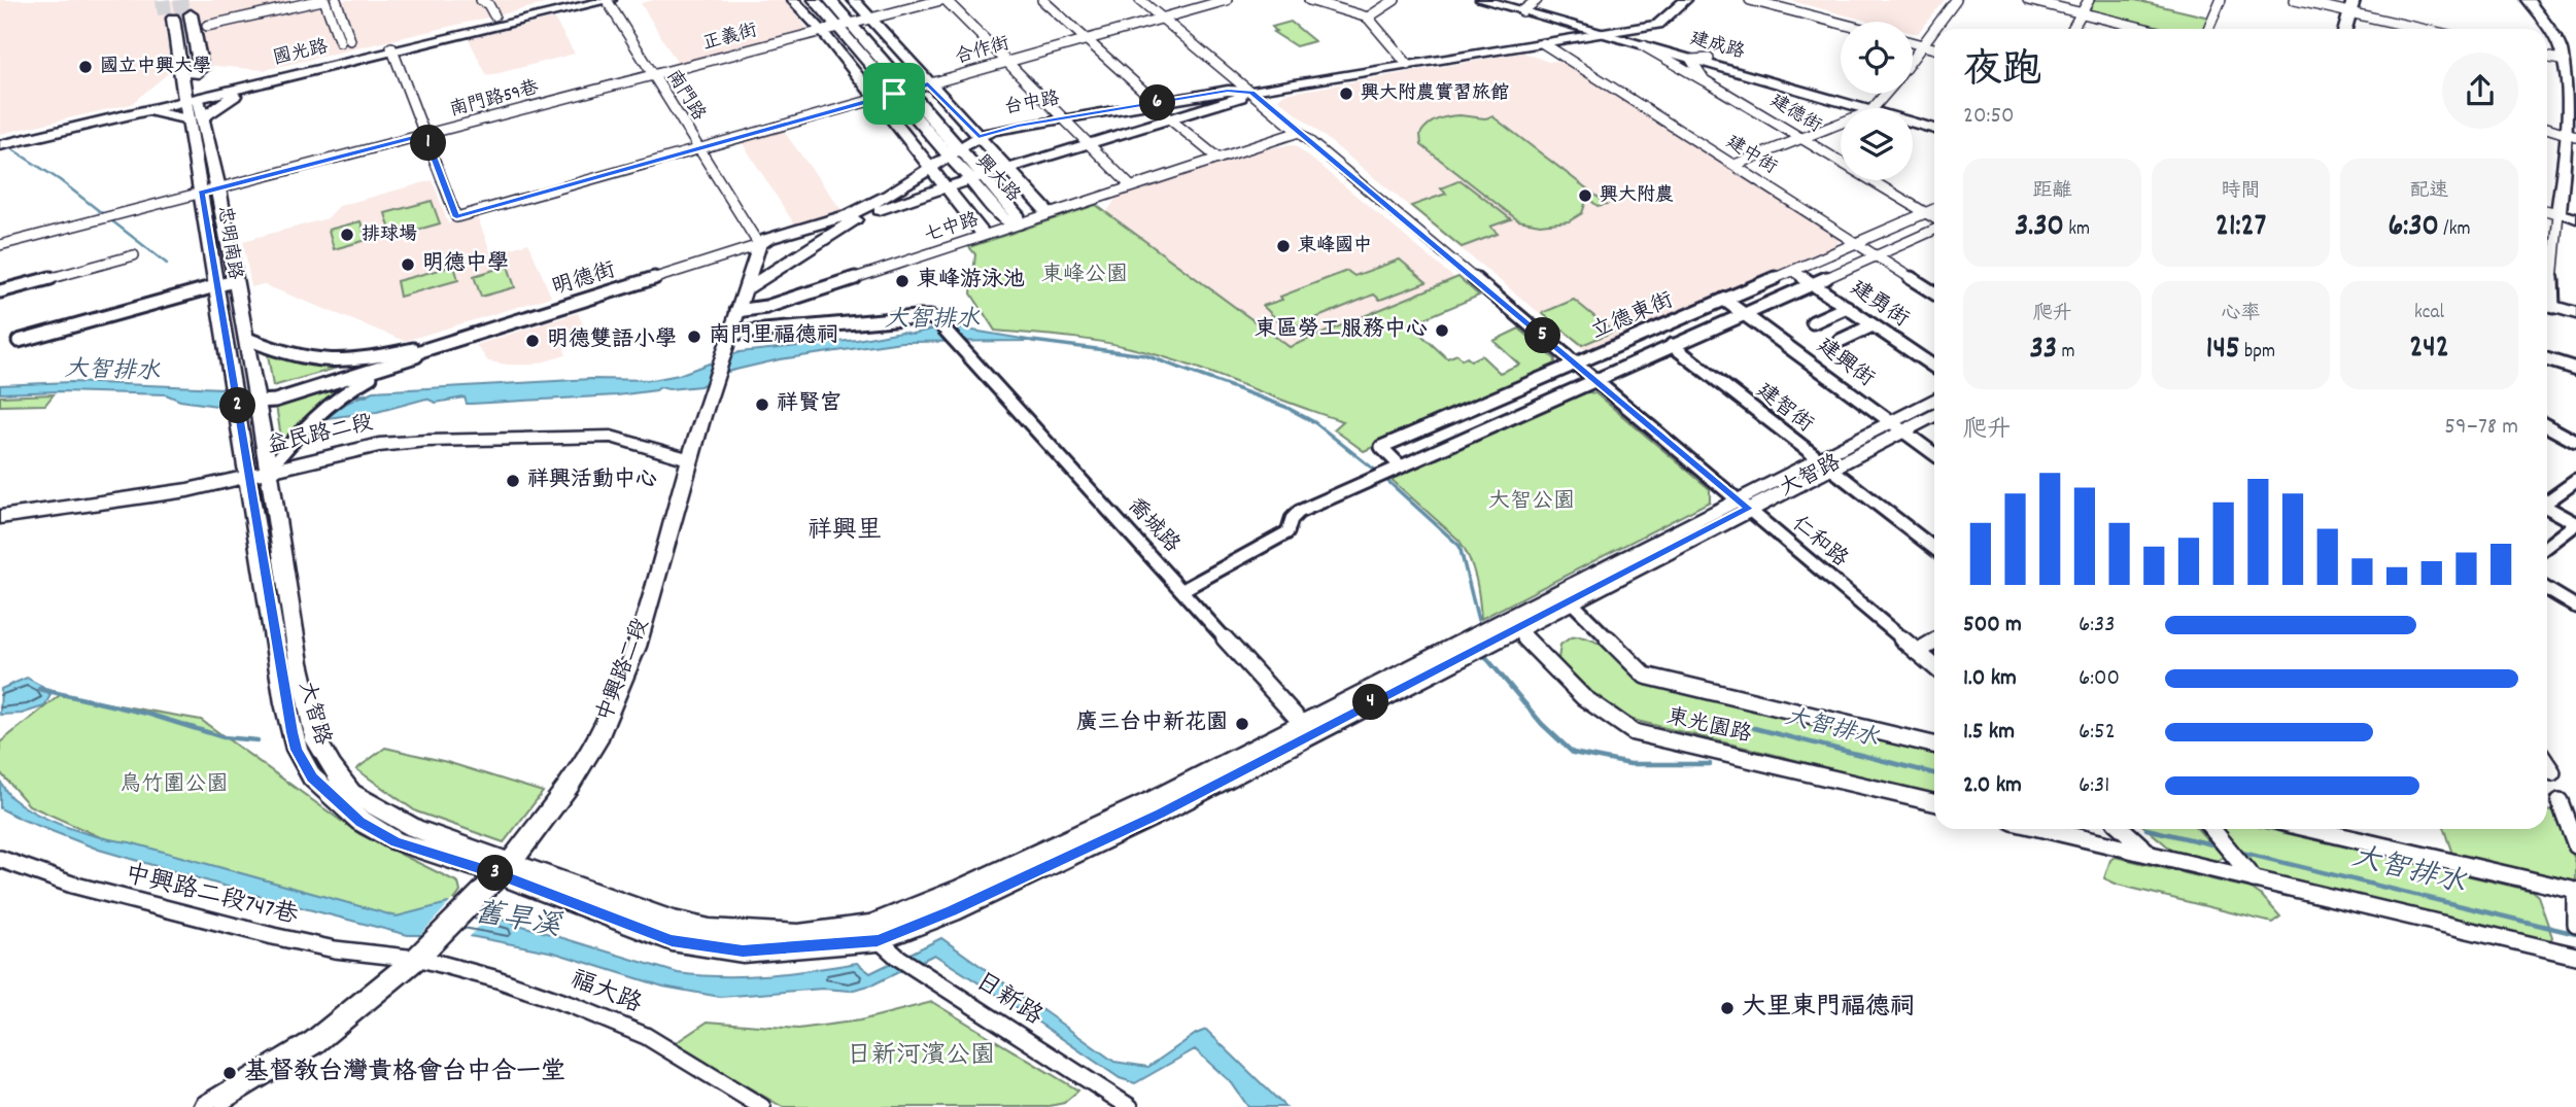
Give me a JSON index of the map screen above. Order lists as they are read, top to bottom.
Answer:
{
  "streets": {
    "main road": ["建成路", "國光路", "忠明南路"],
    "street": [
      "正義街",
      "合作街",
      "南門路",
      "南門路59巷",
      "台中路",
      "建德街",
      "建中街",
      "興大路",
      "七中路",
      "明德街",
      "建勇街",
      "立德東街",
      "建興街",
      "建智街",
      "益民路二段",
      "大智路",
      "喬城路",
      "仁和路",
      "中興路二段",
      "東光園路",
      "中興路二段747巷",
      "福大路",
      "日新路"
    ]
  },
  "crossings": [
    ["正義街", "南門路"],
    ["正義街", "南門路59巷"],
    ["正義街", "興大路"],
    ["建成路", "台中路"],
    ["建成路", "建德街"],
    ["合作街", "南門路"],
    ["合作街", "南門路59巷"],
    ["合作街", "興大路"],
    ["合作街", "仁和路"],
    ["國光路", "南門路"],
    ["國光路", "忠明南路"],
    ["南門路", "南門路59巷"],
    ["南門路", "台中路"],
    ["南門路", "明德街"],
    ["南門路59巷", "忠明南路"],
    ["台中路", "建中街"],
    ["台中路", "興大路"],
    ["台中路", "明德街"],
    ["台中路", "仁和路"],
    ["建德街", "立德東街"],
    ["建中街", "立德東街"],
    ["興大路", "七中路"],
    ["七中路", "仁和路"],
    ["忠明南路", "明德街"],
    ["忠明南路", "大智路"],
    ["明德街", "大智路"],
    ["建勇街", "立德東街"],
    ["立德東街", "建興街"],
    ["立德東街", "建智街"],
    ["立德東街", "喬城路"],
    ["立德東街", "仁和路"],
    ["建興街", "大智路"],
    ["建智街", "大智路"],
    ["益民路二段", "大智路"],
    ["益民路二段", "中興路二段"],
    ["大智路", "喬城路"],
    ["大智路", "仁和路"],
    ["大智路", "中興路二段"],
    ["大智路", "東光園路"],
    ["大智路", "日新路"],
    ["喬城路", "中興路二段"],
    ["中興路二段", "中興路二段747巷"],
    ["中興路二段", "福大路"],
    ["中興路二段747巷", "福大路"]
  ],
  "districts": ["祥興里"],
  "water": ["大智排水", "舊旱溪"],
  "parks": [
    "東峰公園",
    "大智公園",
    "鳥竹圍公園",
    "日新河濱公園"
  ],
  "places": [
    "國立中興大學",
    "興大附農實習旅館",
    "興大附農",
    "排球場",
    "東峰國中",
    "明德中學",
    "東峰游泳池",
    "東區勞工服務中心",
    "南門里福德祠",
    "明德雙語小學",
    "祥賢宮",
    "祥興活動中心",
    "廣三台中新花園",
    "大里東門福德祠",
    "基督教台灣貴格會台中合一堂"
  ],
  "page": {
    "heading": ["夜跑", "20:50"],
    "pins": [
      "6",
      "1",
      "5",
      "2",
      "4",
      "3"
    ],
    "stats": [
      ["距離", "3.30 km"],
      ["時間", "21:27"],
      ["配速", "6:30 /km"],
      ["爬升", "33 m"],
      ["心率", "145 bpm"],
      ["kcal", "242"]
    ],
    "chart": ["爬升", "59–78 m"],
    "list": [
      {
        "name": "500 m",
        "note": "6:33"
      },
      {
        "name": "1.0 km",
        "note": "6:00"
      },
      {
        "name": "1.5 km",
        "note": "6:52"
      },
      {
        "name": "2.0 km",
        "note": "6:31"
      }
    ]
  }
}
